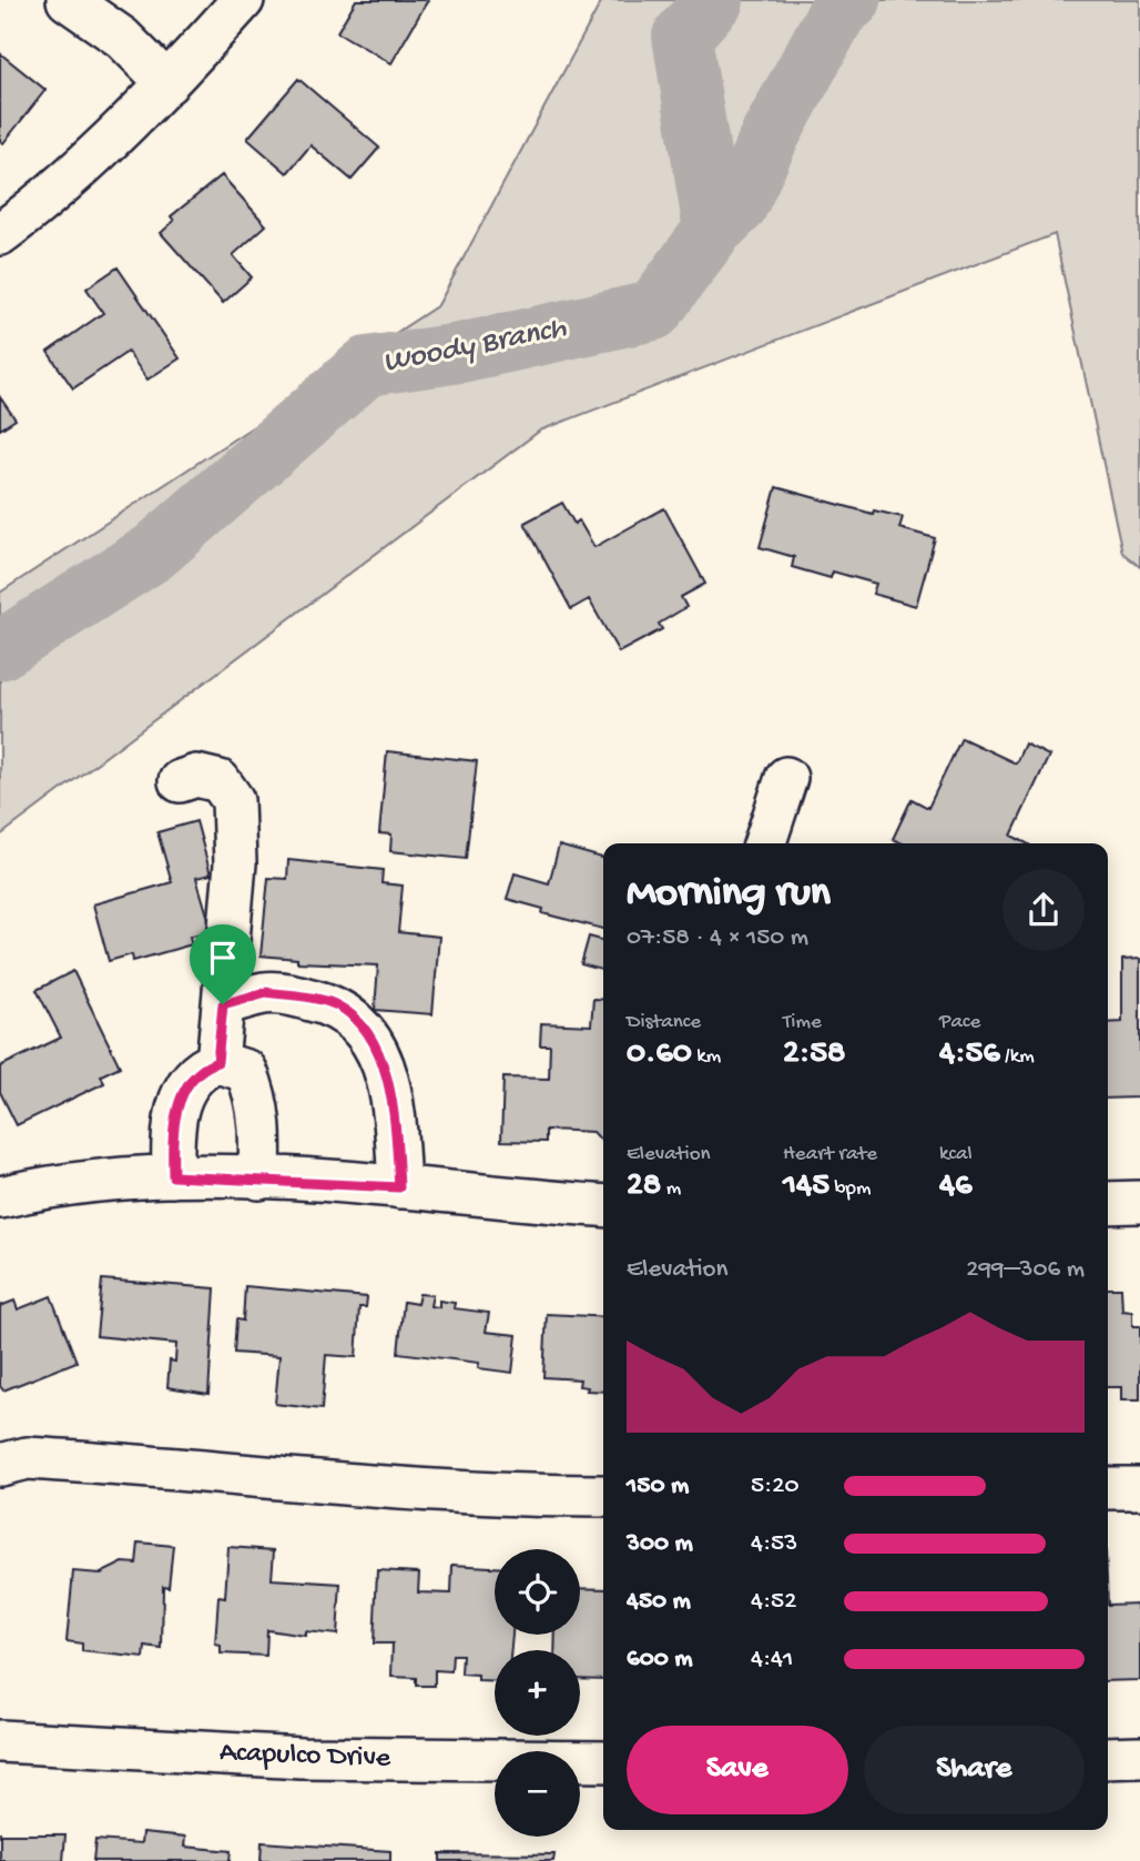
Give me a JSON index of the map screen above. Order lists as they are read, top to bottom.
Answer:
{
  "streets": {
    "street": ["Acapulco Drive"]
  },
  "water": ["Woody Branch"],
  "page": {
    "heading": ["Morning run", "07:58 · 4 × 150 m"],
    "stats": [
      ["Distance", "0.60 km"],
      ["Time", "2:58"],
      ["Pace", "4:56 /km"],
      ["Elevation", "28 m"],
      ["Heart rate", "145 bpm"],
      ["kcal", "46"]
    ],
    "chart": ["Elevation", "299–306 m"],
    "list": [
      {
        "name": "150 m",
        "note": "5:20"
      },
      {
        "name": "300 m",
        "note": "4:53"
      },
      {
        "name": "450 m",
        "note": "4:52"
      },
      {
        "name": "600 m",
        "note": "4:41"
      }
    ],
    "map_buttons": ["+", "−"],
    "buttons": ["Save", "Share"]
  }
}
